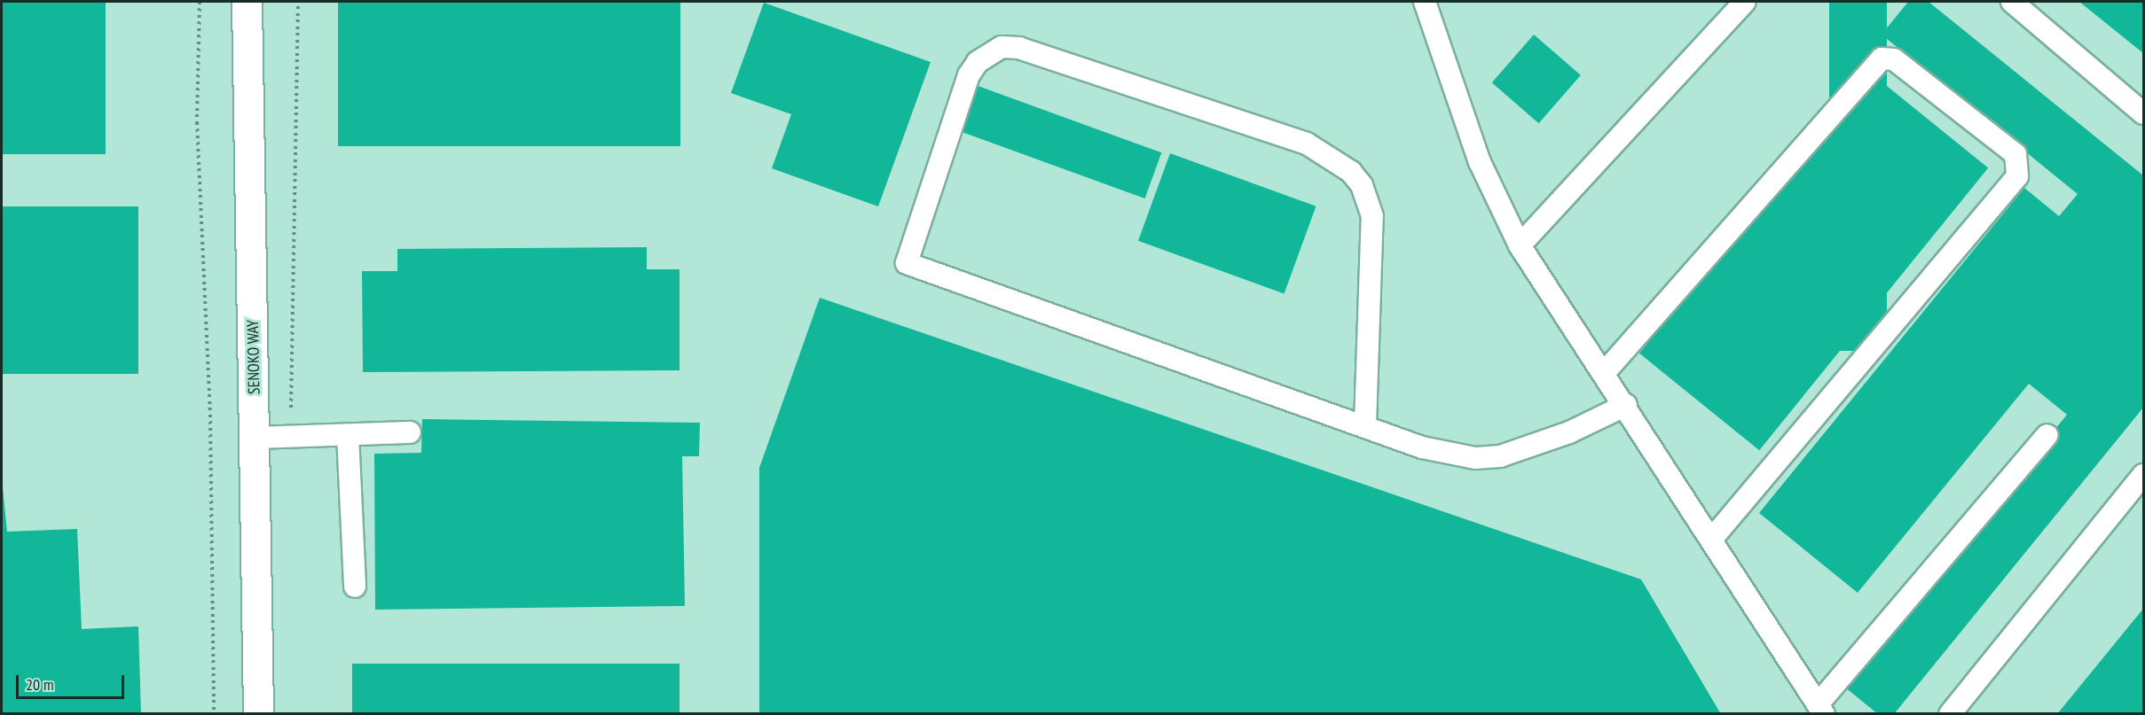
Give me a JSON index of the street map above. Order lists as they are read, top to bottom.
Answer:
{
  "streets": {
    "street": ["SENOKO WAY"]
  },
  "scale_bar": "20 m"
}
